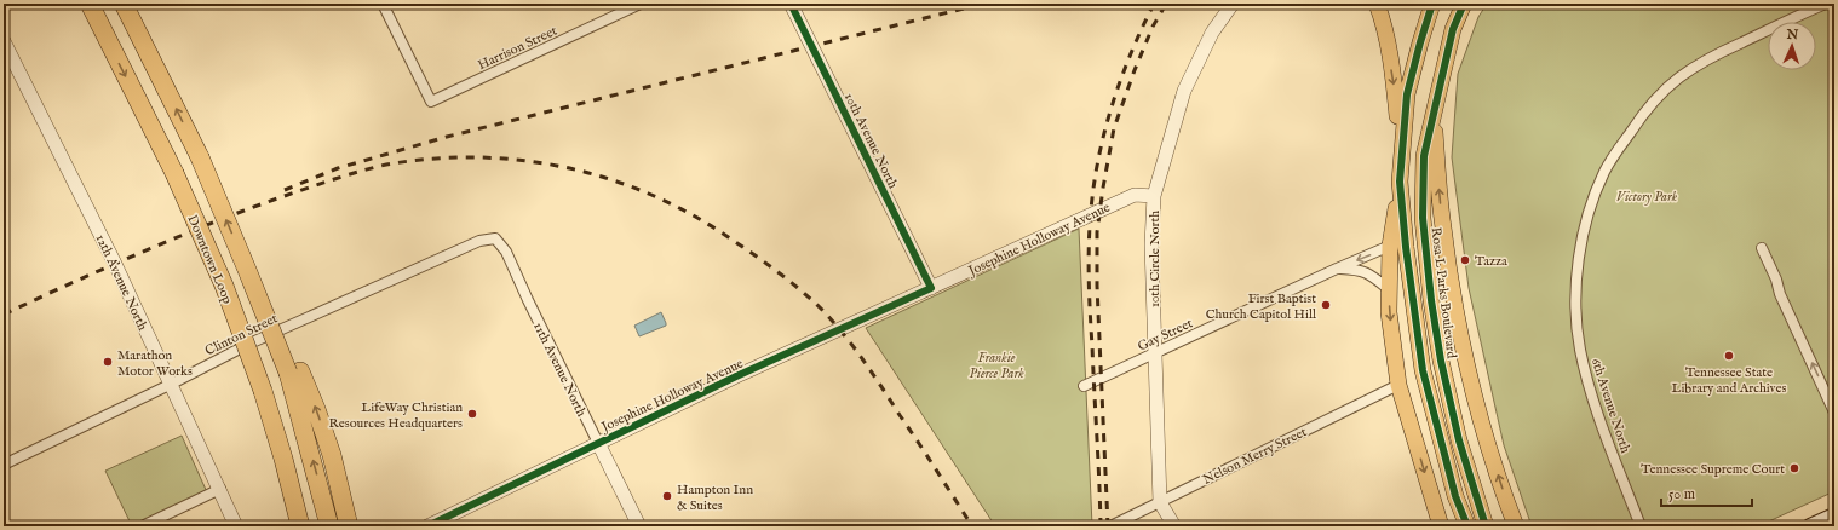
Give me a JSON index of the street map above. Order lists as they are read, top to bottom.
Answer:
{
  "streets": {
    "highway": ["Downtown Loop"],
    "main road": ["Rosa L Parks Boulevard"],
    "street": [
      "Harrison Street",
      "10th Avenue North",
      "Josephine Holloway Avenue",
      "10th Circle North",
      "12th Avenue North",
      "Clinton Street",
      "Gay Street",
      "11th Avenue North",
      "6th Avenue North",
      "Nelson Merry Street"
    ]
  },
  "crossings": [
    ["10th Avenue North", "Josephine Holloway Avenue"],
    ["Josephine Holloway Avenue", "10th Circle North"],
    ["Josephine Holloway Avenue", "11th Avenue North"],
    ["10th Circle North", "Gay Street"],
    ["10th Circle North", "Nelson Merry Street"],
    ["12th Avenue North", "Clinton Street"],
    ["Clinton Street", "11th Avenue North"]
  ],
  "parks": ["Victory Park", "Frankie Pierce Park"],
  "places": [
    "Tazza",
    "First Baptist Church Capitol Hill",
    "Tennessee State Library and Archives",
    "Marathon Motor Works",
    "LifeWay Christian Resources Headquarters",
    "Tennessee Supreme Court",
    "Hampton Inn & Suites"
  ],
  "scale_bar": "50 m",
  "north": "top"
}
